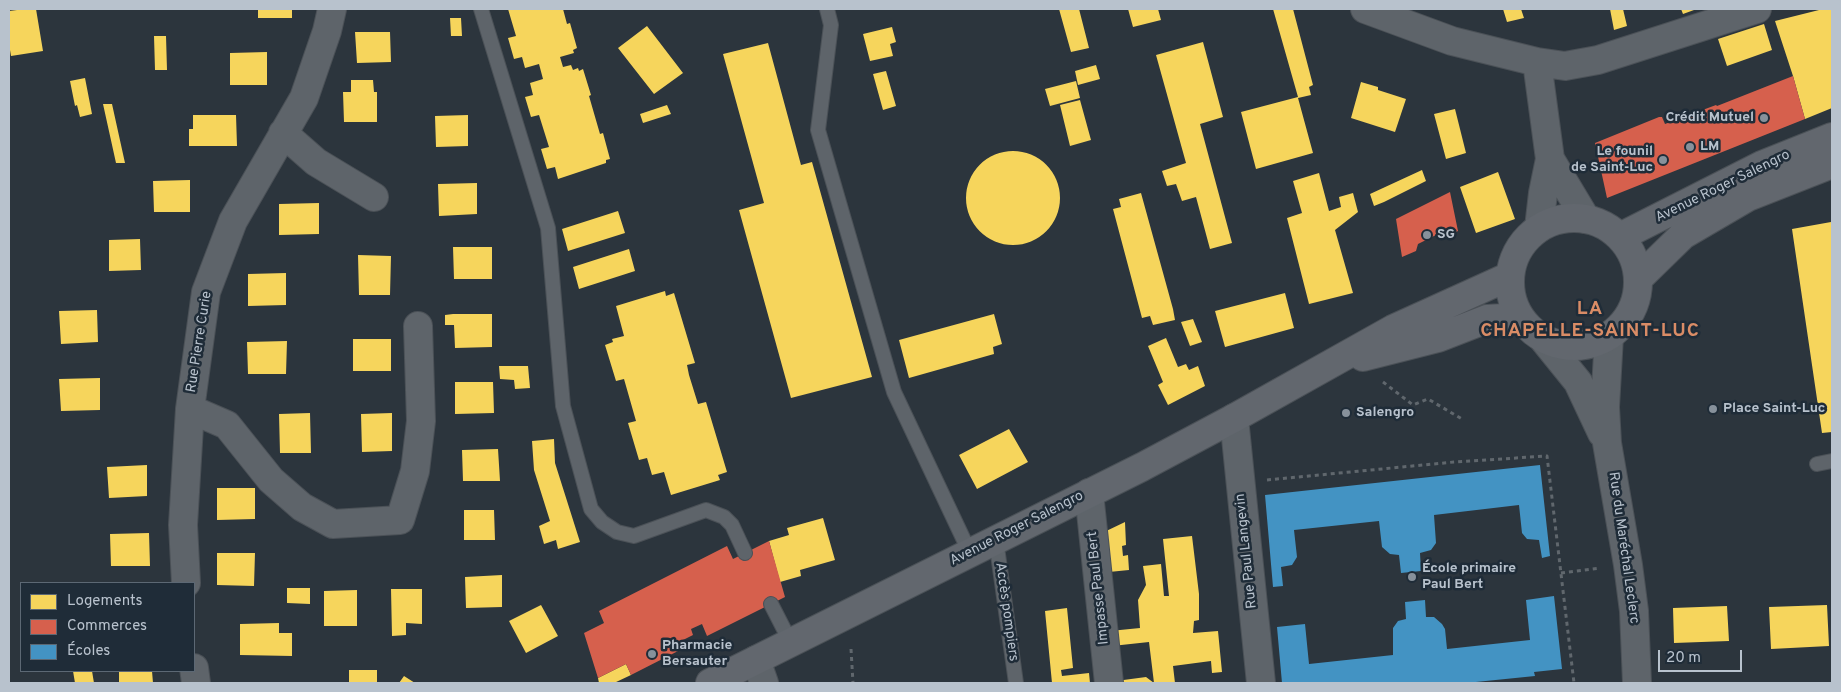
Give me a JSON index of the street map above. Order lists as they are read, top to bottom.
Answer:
{
  "streets": {
    "main road": ["Avenue Roger Salengro"],
    "street": [
      "Rue Pierre Curie",
      "Rue du Maréchal Leclerc",
      "Rue Paul Langevin",
      "Impasse Paul Bert"
    ],
    "lane": ["Accès pompiers"]
  },
  "crossings": [
    ["Avenue Roger Salengro", "Rue du Maréchal Leclerc"],
    ["Avenue Roger Salengro", "Rue Paul Langevin"],
    ["Avenue Roger Salengro", "Impasse Paul Bert"],
    ["Avenue Roger Salengro", "Accès pompiers"]
  ],
  "districts": ["LA CHAPELLE-SAINT-LUC"],
  "places": [
    "Crédit Mutuel",
    "LM",
    "Le founil de Saint-Luc",
    "SG",
    "Place Saint-Luc",
    "Salengro",
    "École primaire Paul Bert",
    "Pharmacie Bersauter"
  ],
  "legend": ["Logements", "Commerces", "Écoles"],
  "scale_bar": "20 m"
}
